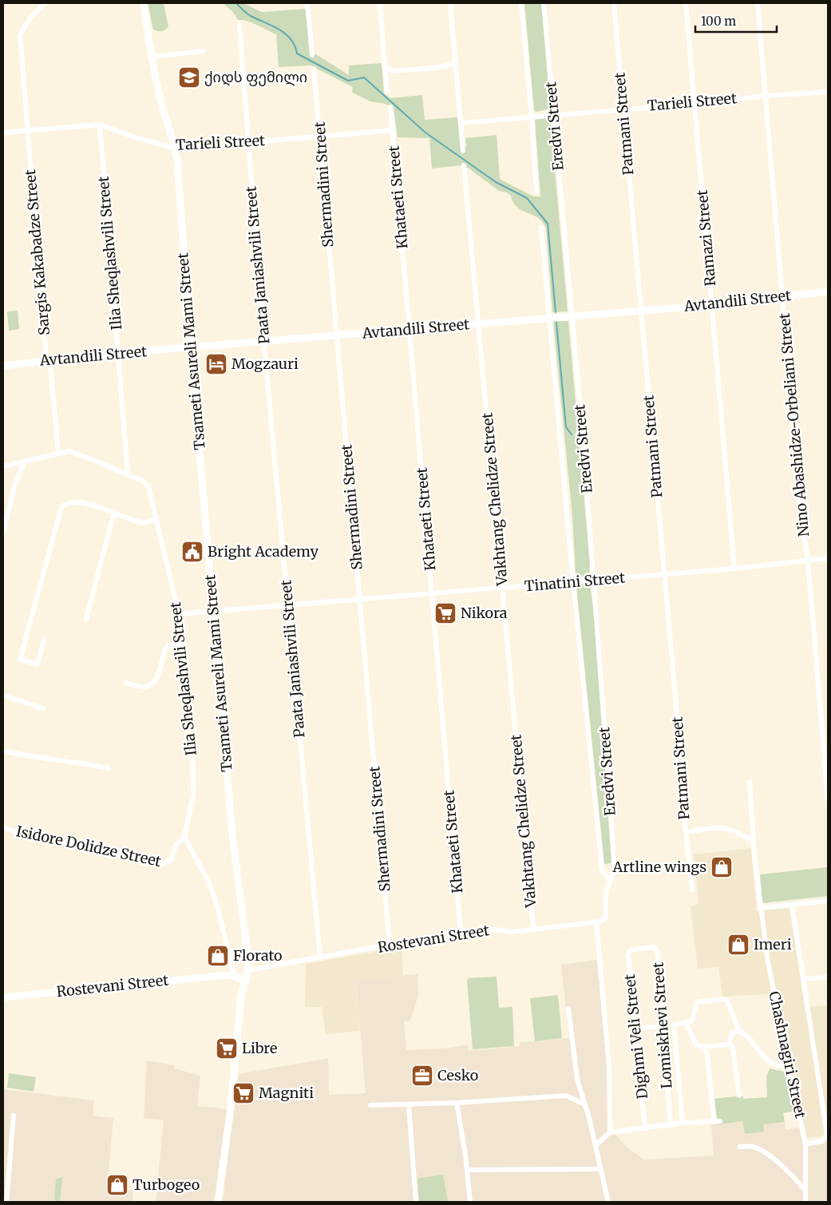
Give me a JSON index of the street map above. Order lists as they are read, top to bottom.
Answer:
{
  "streets": {
    "street": [
      "Tarieli Street",
      "Patmani Street",
      "Eredvi Street",
      "Shermadini Street",
      "Khataeti Street",
      "Ramazi Street",
      "Sargis Kakabadze Street",
      "Ilia Sheqlashvili Street",
      "Paata Janiashvili Street",
      "Avtandili Street",
      "Tsameti Asureli Mami Street",
      "Nino Abashidze-Orbeliani Street",
      "Vakhtang Chelidze Street",
      "Tinatini Street",
      "Isidore Dolidze Street",
      "Rostevani Street",
      "Lomiskhevi Street",
      "Dighmi Veli Street",
      "Chashnagiri Street"
    ]
  },
  "crossings": [
    ["Tarieli Street", "Patmani Street"],
    ["Tarieli Street", "Eredvi Street"],
    ["Tarieli Street", "Shermadini Street"],
    ["Tarieli Street", "Khataeti Street"],
    ["Tarieli Street", "Ramazi Street"],
    ["Tarieli Street", "Sargis Kakabadze Street"],
    ["Tarieli Street", "Ilia Sheqlashvili Street"],
    ["Tarieli Street", "Paata Janiashvili Street"],
    ["Tarieli Street", "Tsameti Asureli Mami Street"],
    ["Tarieli Street", "Nino Abashidze-Orbeliani Street"],
    ["Patmani Street", "Avtandili Street"],
    ["Patmani Street", "Tinatini Street"],
    ["Eredvi Street", "Avtandili Street"],
    ["Eredvi Street", "Tinatini Street"],
    ["Shermadini Street", "Avtandili Street"],
    ["Shermadini Street", "Tinatini Street"],
    ["Shermadini Street", "Rostevani Street"],
    ["Khataeti Street", "Avtandili Street"],
    ["Khataeti Street", "Tinatini Street"],
    ["Khataeti Street", "Rostevani Street"],
    ["Ramazi Street", "Avtandili Street"],
    ["Ramazi Street", "Tinatini Street"],
    ["Sargis Kakabadze Street", "Avtandili Street"],
    ["Ilia Sheqlashvili Street", "Avtandili Street"],
    ["Ilia Sheqlashvili Street", "Tinatini Street"],
    ["Ilia Sheqlashvili Street", "Isidore Dolidze Street"],
    ["Paata Janiashvili Street", "Avtandili Street"],
    ["Paata Janiashvili Street", "Tinatini Street"],
    ["Paata Janiashvili Street", "Rostevani Street"],
    ["Avtandili Street", "Tsameti Asureli Mami Street"],
    ["Avtandili Street", "Nino Abashidze-Orbeliani Street"],
    ["Avtandili Street", "Vakhtang Chelidze Street"],
    ["Tsameti Asureli Mami Street", "Tinatini Street"],
    ["Tsameti Asureli Mami Street", "Rostevani Street"],
    ["Nino Abashidze-Orbeliani Street", "Tinatini Street"],
    ["Vakhtang Chelidze Street", "Tinatini Street"],
    ["Vakhtang Chelidze Street", "Rostevani Street"],
    ["Lomiskhevi Street", "Dighmi Veli Street"]
  ],
  "places": {
    "school or university": ["ქიდს ფემილი"],
    "hotel": ["Mogzauri"],
    "public building": ["Bright Academy"],
    "supermarket": ["Nikora", "Libre", "Magniti"],
    "shop": [
      "Artline wings",
      "Imeri",
      "Florato",
      "Turbogeo"
    ],
    "office": ["Cesko"]
  },
  "scale_bar": "100 m"
}
